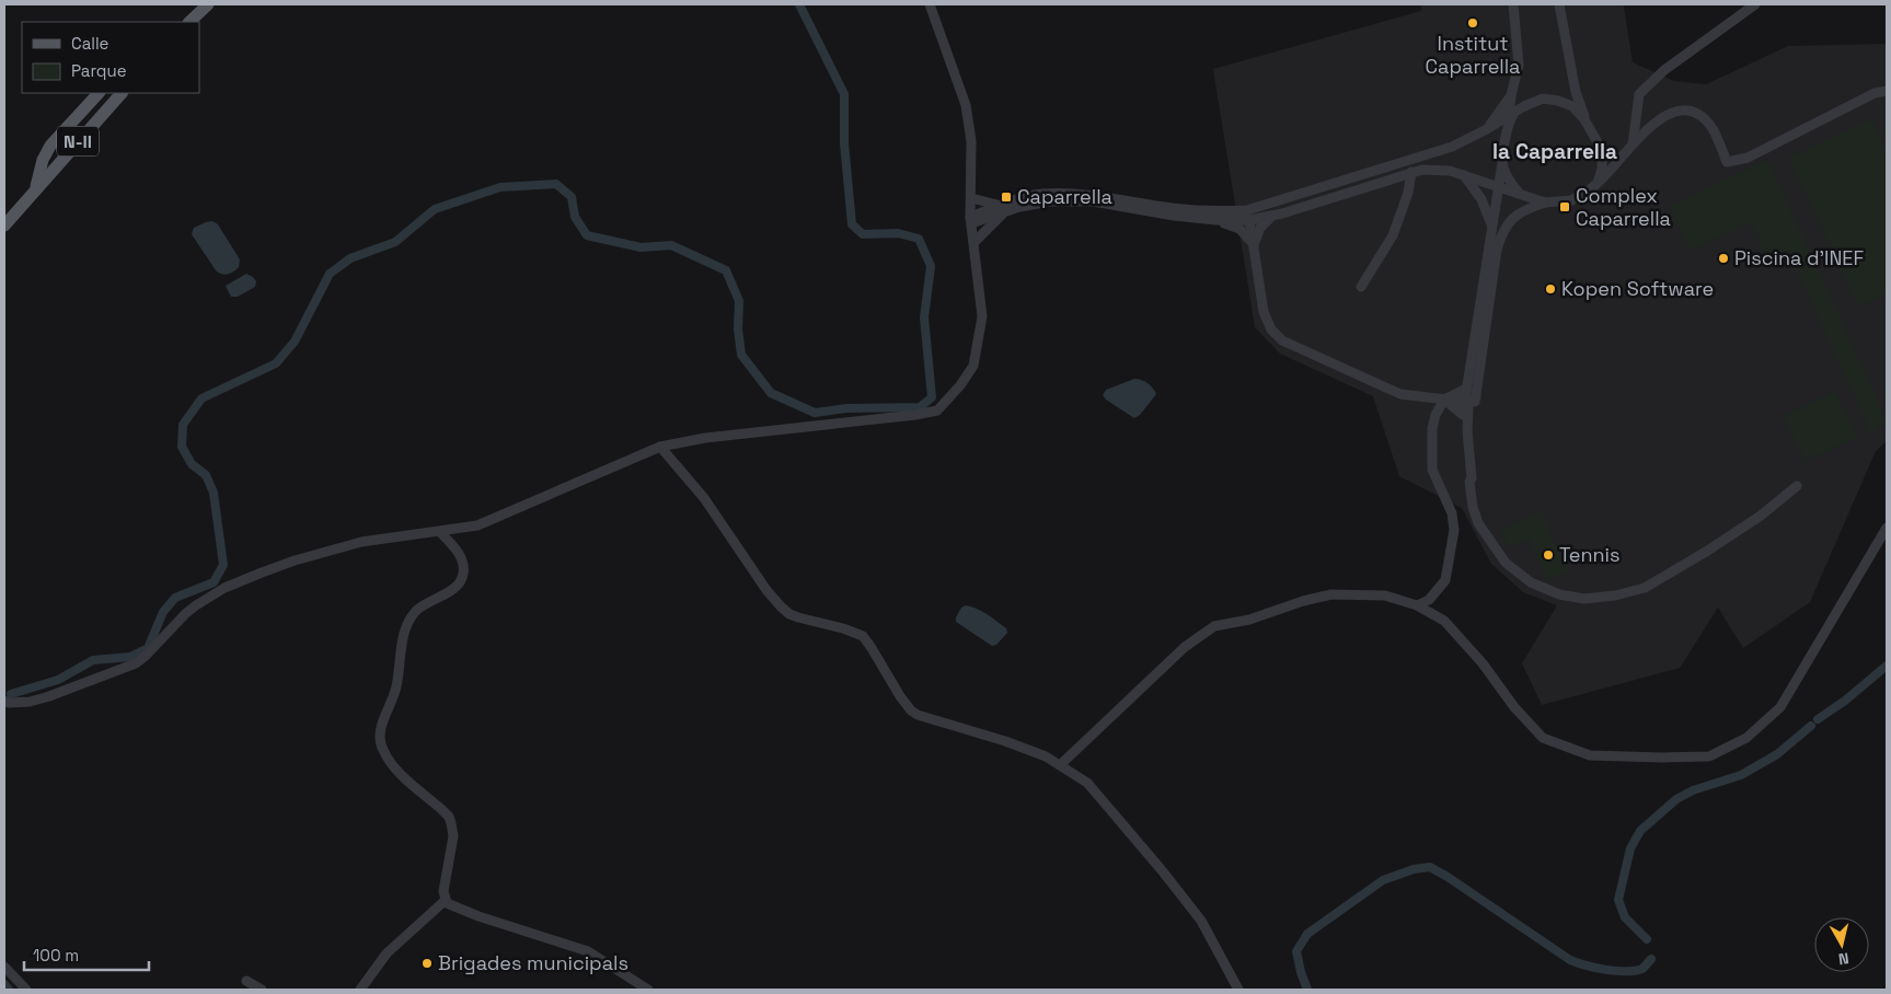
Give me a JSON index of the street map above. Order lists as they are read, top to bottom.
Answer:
{
  "streets": {
    "main road": ["N-II"]
  },
  "districts": ["la Caparrella"],
  "places": {
    "other": [
      "Institut Caparrella",
      "Piscina d'INEF",
      "Kopen Software",
      "Tennis",
      "Brigades municipals"
    ],
    "transit": ["Caparrella", "Complex Caparrella"]
  },
  "legend": ["Calle", "Parque"],
  "scale_bar": "100 m",
  "north": "bottom"
}
